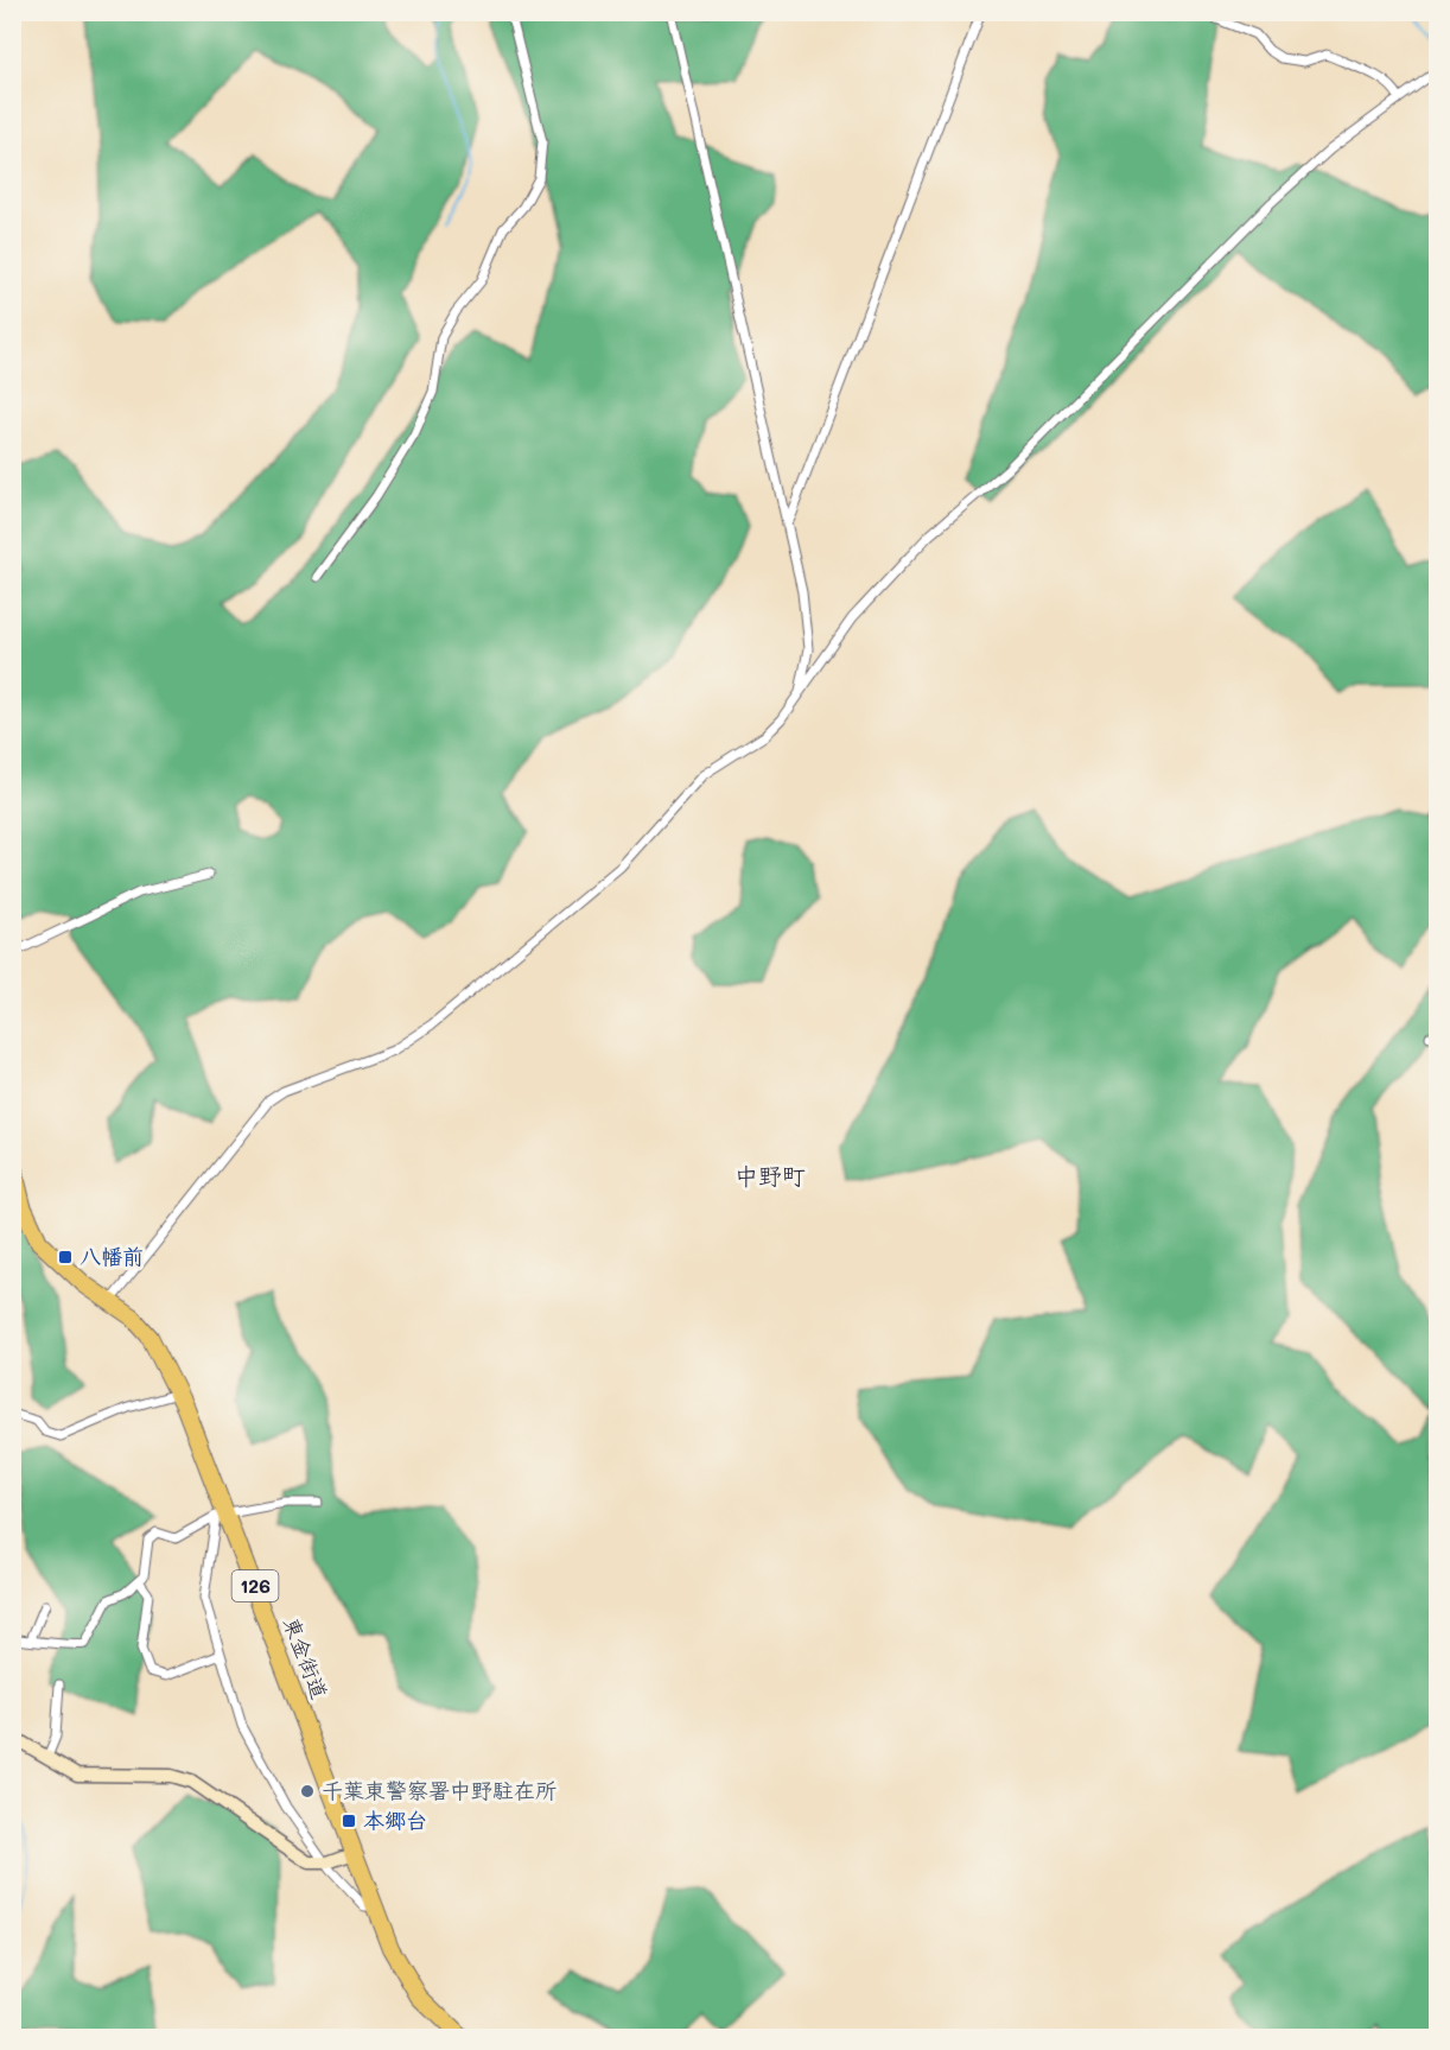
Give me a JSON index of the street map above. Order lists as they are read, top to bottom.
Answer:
{
  "streets": {
    "highway": ["126", "東金街道"]
  },
  "districts": ["中野町"],
  "places": {
    "transit": ["八幡前", "本郷台"],
    "other": ["千葉東警察署中野駐在所"]
  }
}
